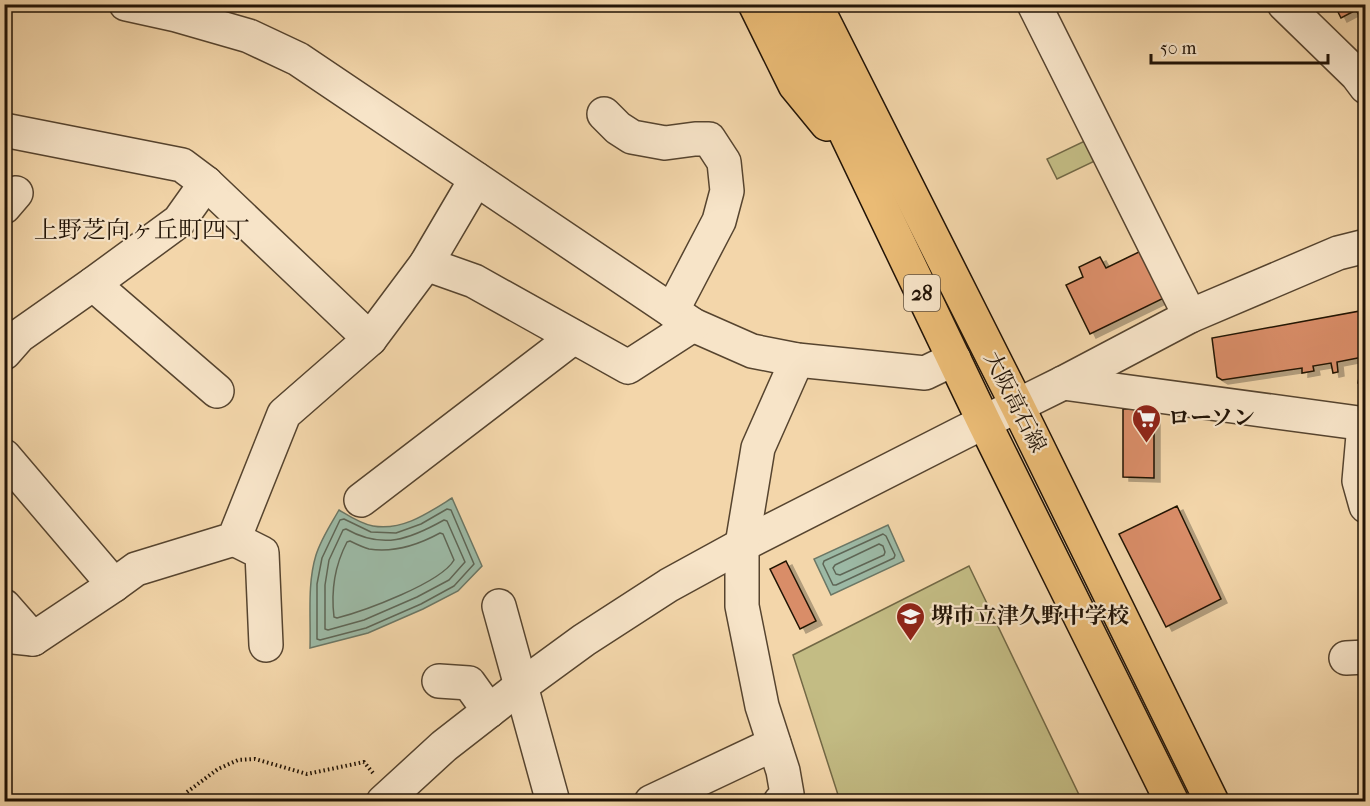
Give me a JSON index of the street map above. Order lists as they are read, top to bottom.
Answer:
{
  "streets": {
    "main road": ["28", "大阪高石線"]
  },
  "districts": ["上野芝向ヶ丘町四丁"],
  "places": {
    "supermarket": ["ローソン"],
    "school or university": ["堺市立津久野中学校"]
  },
  "scale_bar": "50 m"
}
